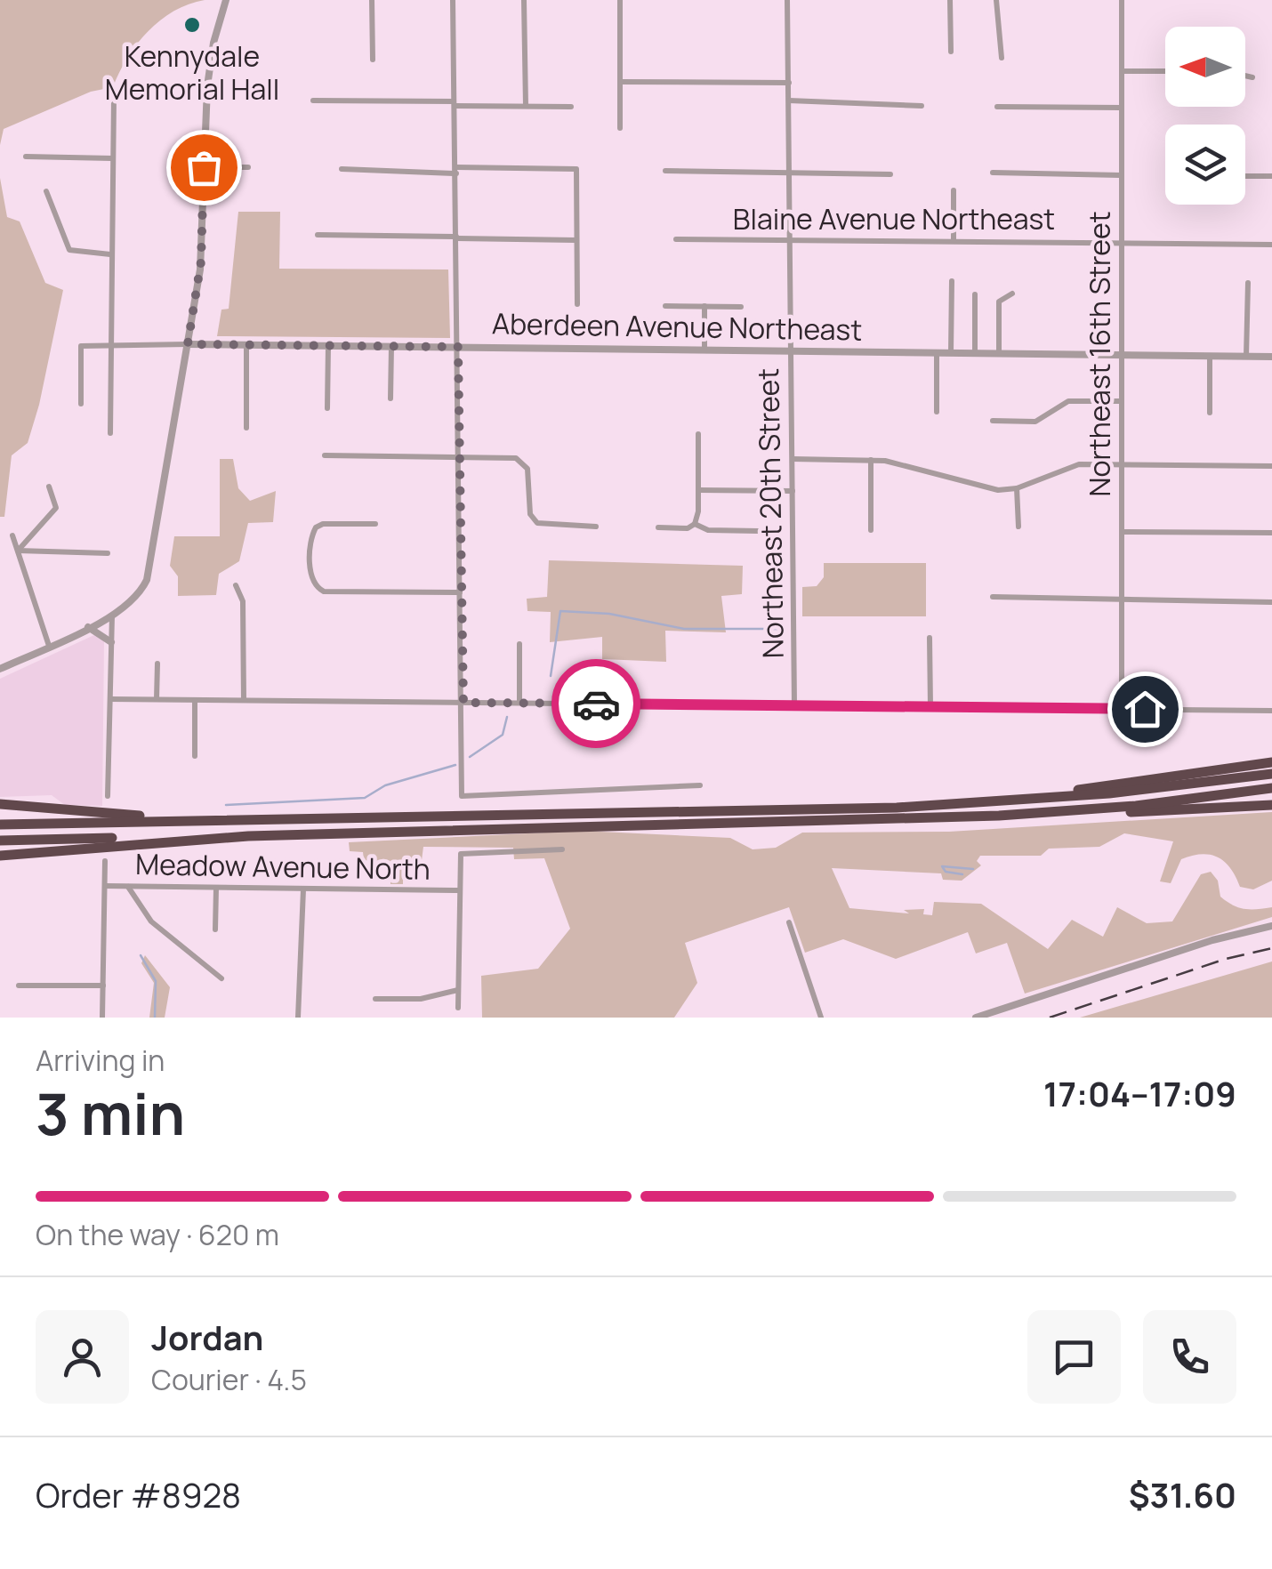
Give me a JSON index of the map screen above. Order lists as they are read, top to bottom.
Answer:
{
  "streets": {
    "street": [
      "Blaine Avenue Northeast",
      "Aberdeen Avenue Northeast",
      "Northeast 16th Street",
      "Northeast 20th Street",
      "Meadow Avenue North"
    ]
  },
  "crossings": [
    ["Blaine Avenue Northeast", "Northeast 16th Street"],
    ["Blaine Avenue Northeast", "Northeast 20th Street"],
    ["Aberdeen Avenue Northeast", "Northeast 16th Street"],
    ["Aberdeen Avenue Northeast", "Northeast 20th Street"]
  ],
  "places": ["Kennydale Memorial Hall"],
  "north": "left",
  "page": {
    "heading": ["3 min", "Arriving in", "17:04–17:09"],
    "panel": [
      "Jordan",
      "Courier · 4.5",
      "Order #8928",
      "$31.60"
    ],
    "bar": "On the way · 620 m"
  }
}
